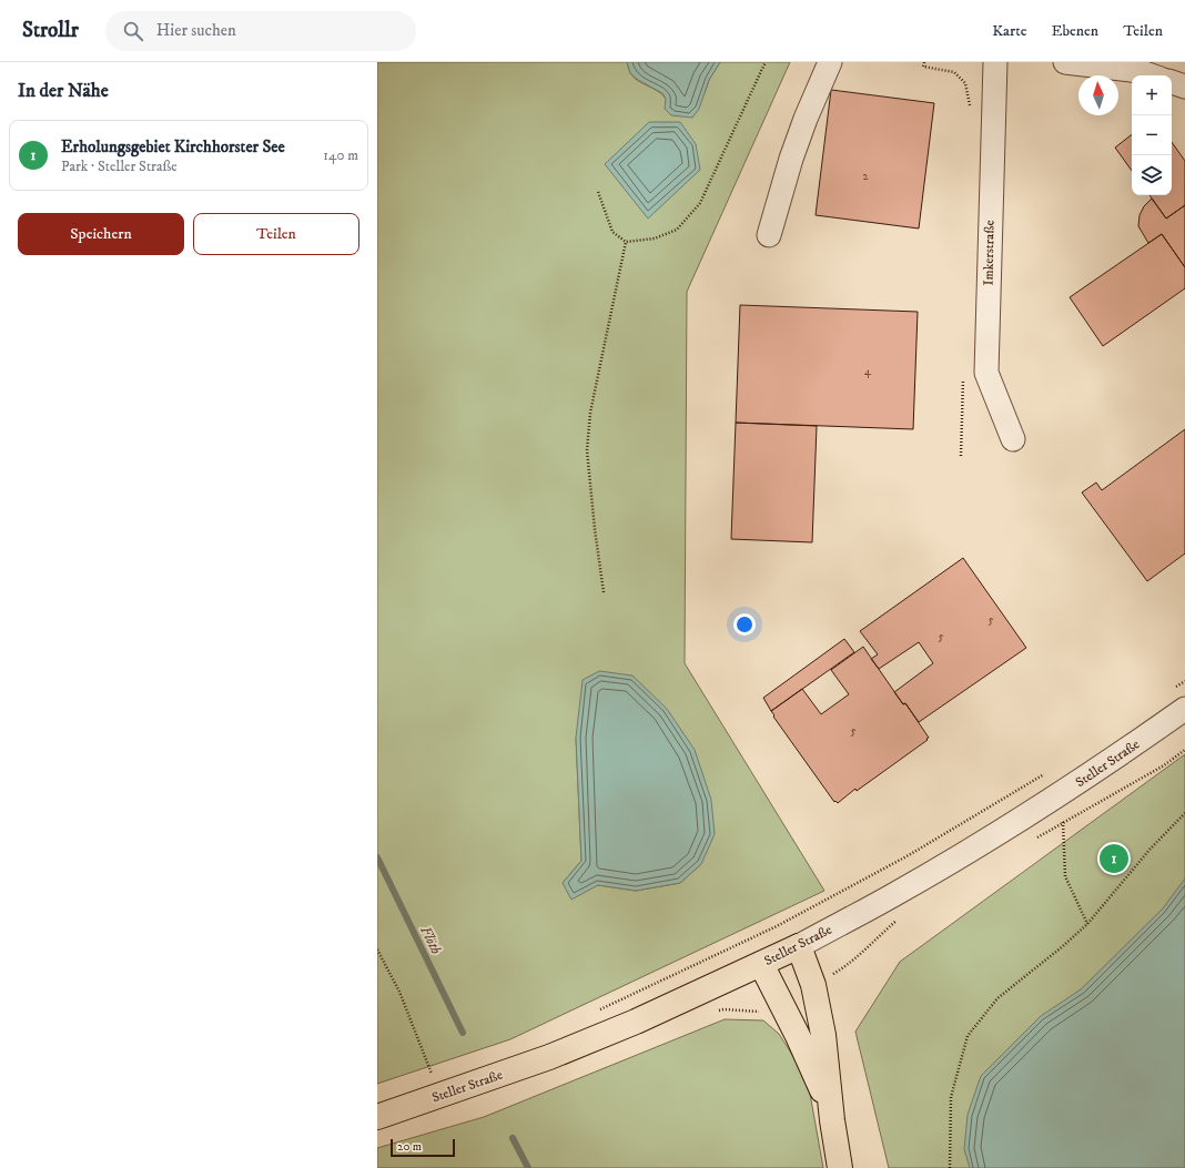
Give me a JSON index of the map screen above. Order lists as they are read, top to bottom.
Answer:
{
  "streets": {
    "main road": ["Steller Straße"],
    "street": ["Imkerstraße"]
  },
  "water": ["Flöth"],
  "house_numbers": [
    "2",
    "4",
    "5",
    "5",
    "5"
  ],
  "scale_bar": "20 m",
  "north": "top",
  "page": {
    "header": "Strollr",
    "search": "Hier suchen",
    "nav": ["Karte", "Ebenen", "Teilen"],
    "heading": "In der Nähe",
    "map_buttons": ["+", "−"],
    "list": [
      {
        "mark": "1",
        "name": "Erholungsgebiet Kirchhorster See",
        "note": "Park · Steller Straße",
        "value": "140 m"
      }
    ],
    "buttons": ["Speichern", "Teilen"],
    "pins": "1",
    "scale": "20 m"
  }
}
